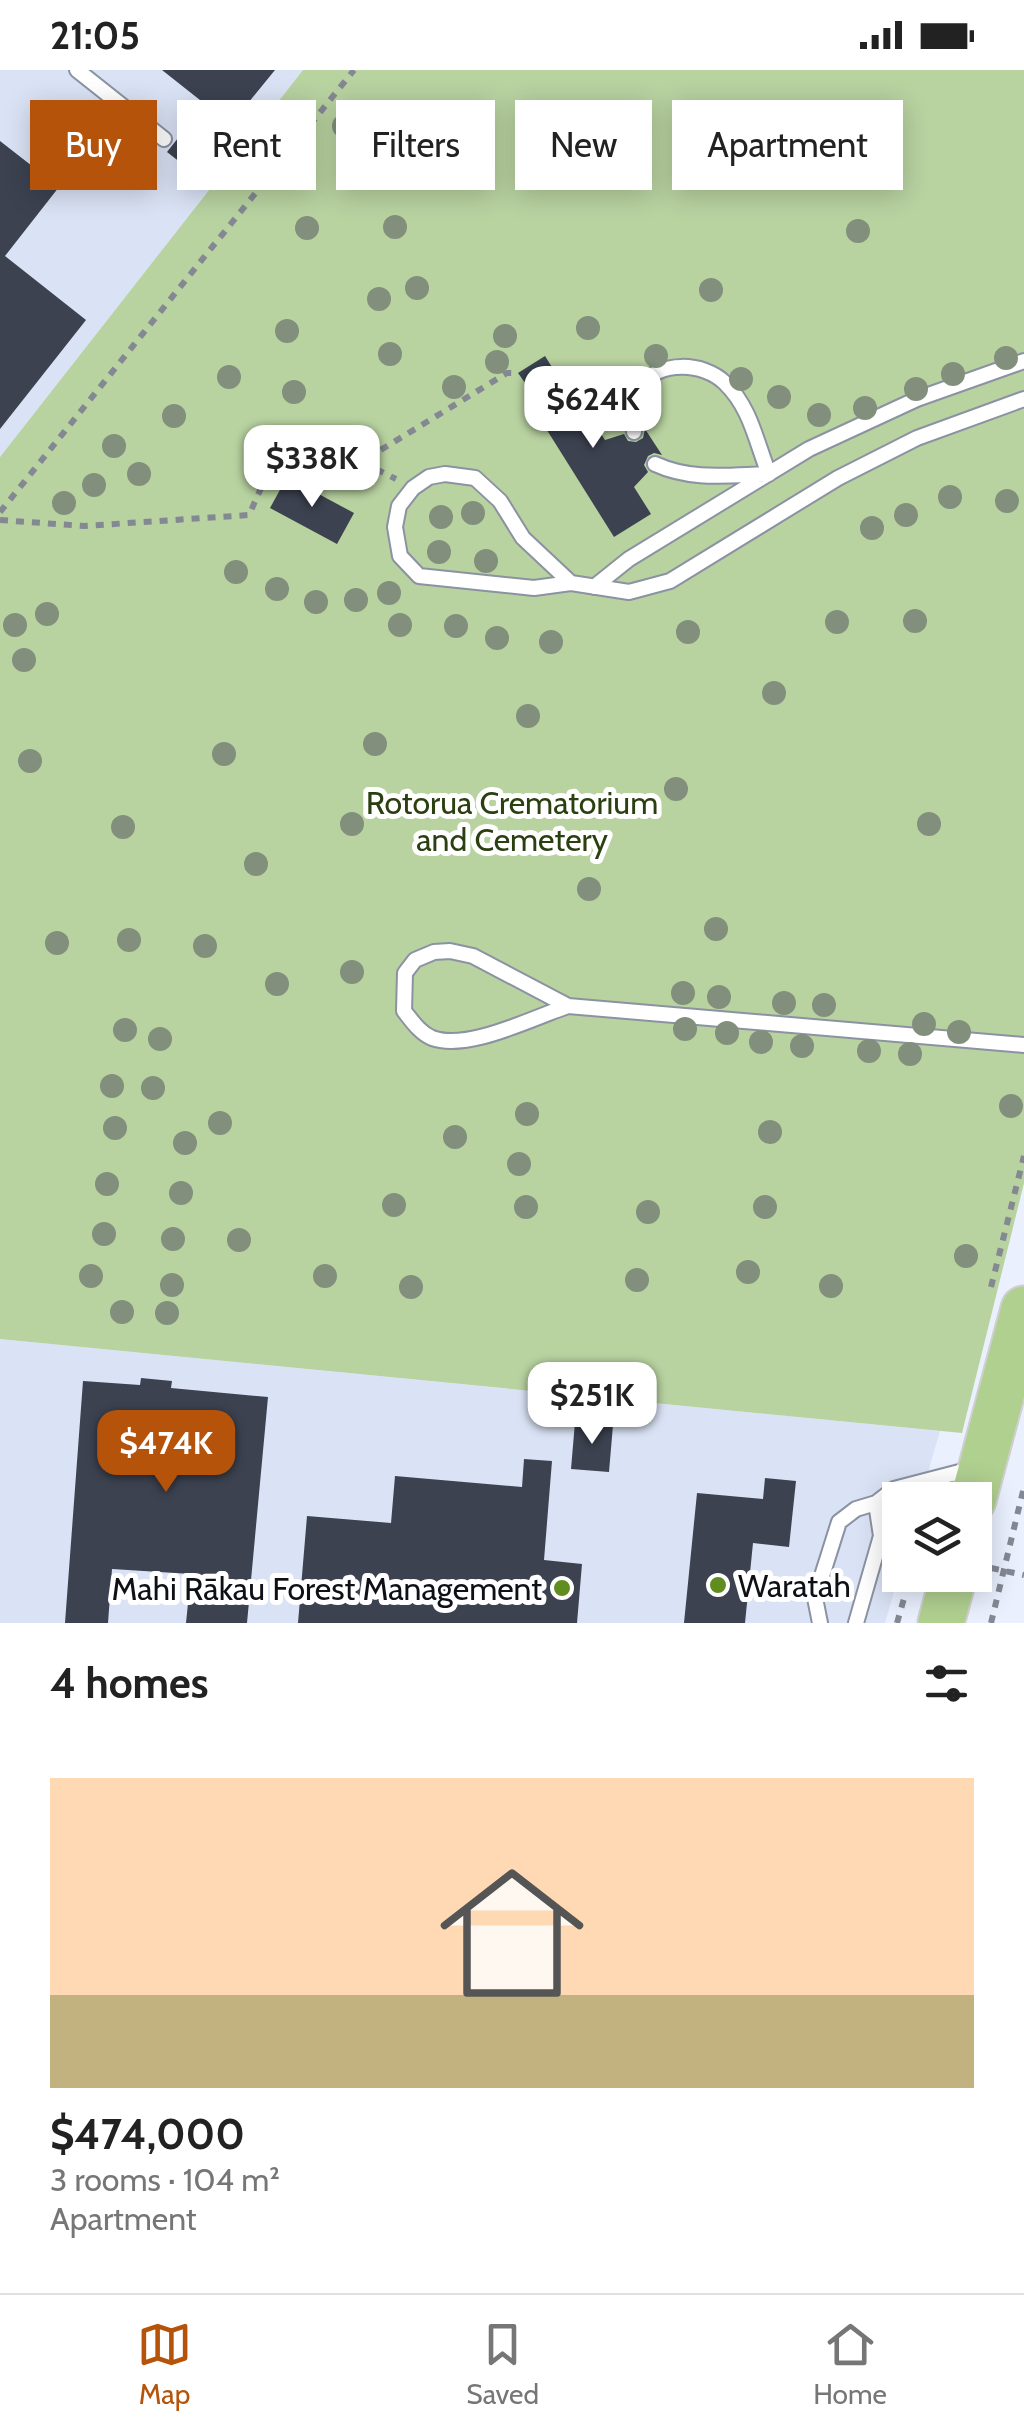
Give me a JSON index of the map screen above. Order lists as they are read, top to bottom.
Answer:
{
  "parks": ["Rotorua Crematorium and Cemetery"],
  "places": ["Waratah", "Mahi Rākau Forest Management"],
  "page": {
    "status": "21:05",
    "chip": [
      "Buy",
      "Rent",
      "Filters",
      "New",
      "Apartment"
    ],
    "price": [
      "$624K",
      "$338K",
      "$251K",
      "$474K"
    ],
    "heading": "4 homes",
    "list": [
      {
        "name": "$474,000",
        "note": "3 rooms · 104 m² · Apartment"
      }
    ],
    "tabs": ["Map", "Saved", "Home"]
  }
}
